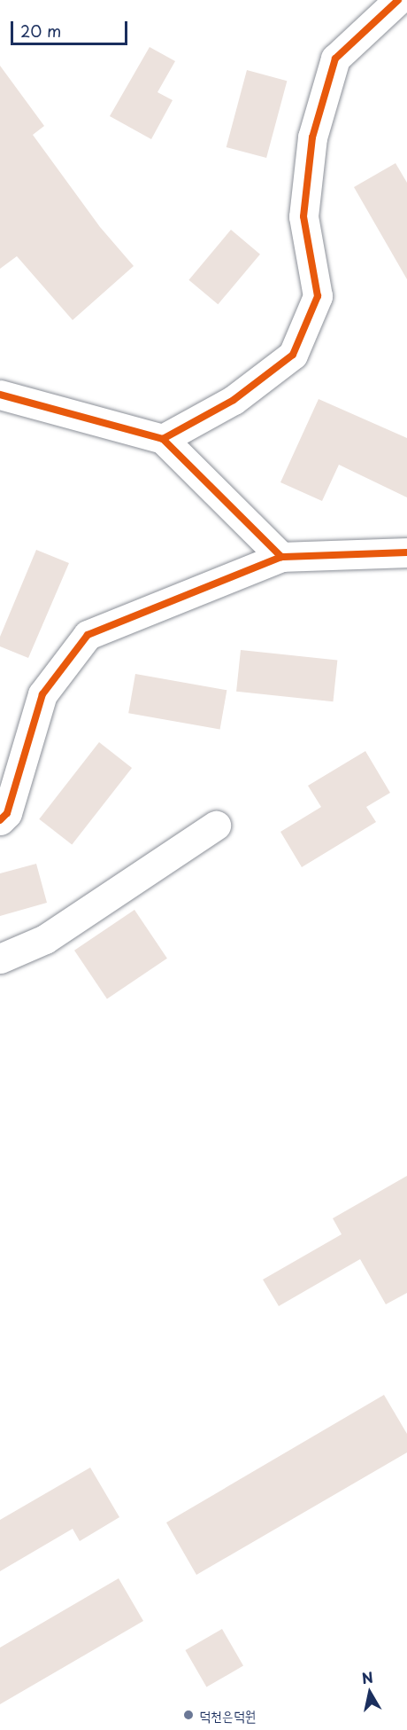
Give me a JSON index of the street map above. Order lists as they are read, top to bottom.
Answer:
{
  "places": ["덕천은덕원"],
  "scale_bar": "20 m",
  "north": "top"
}
